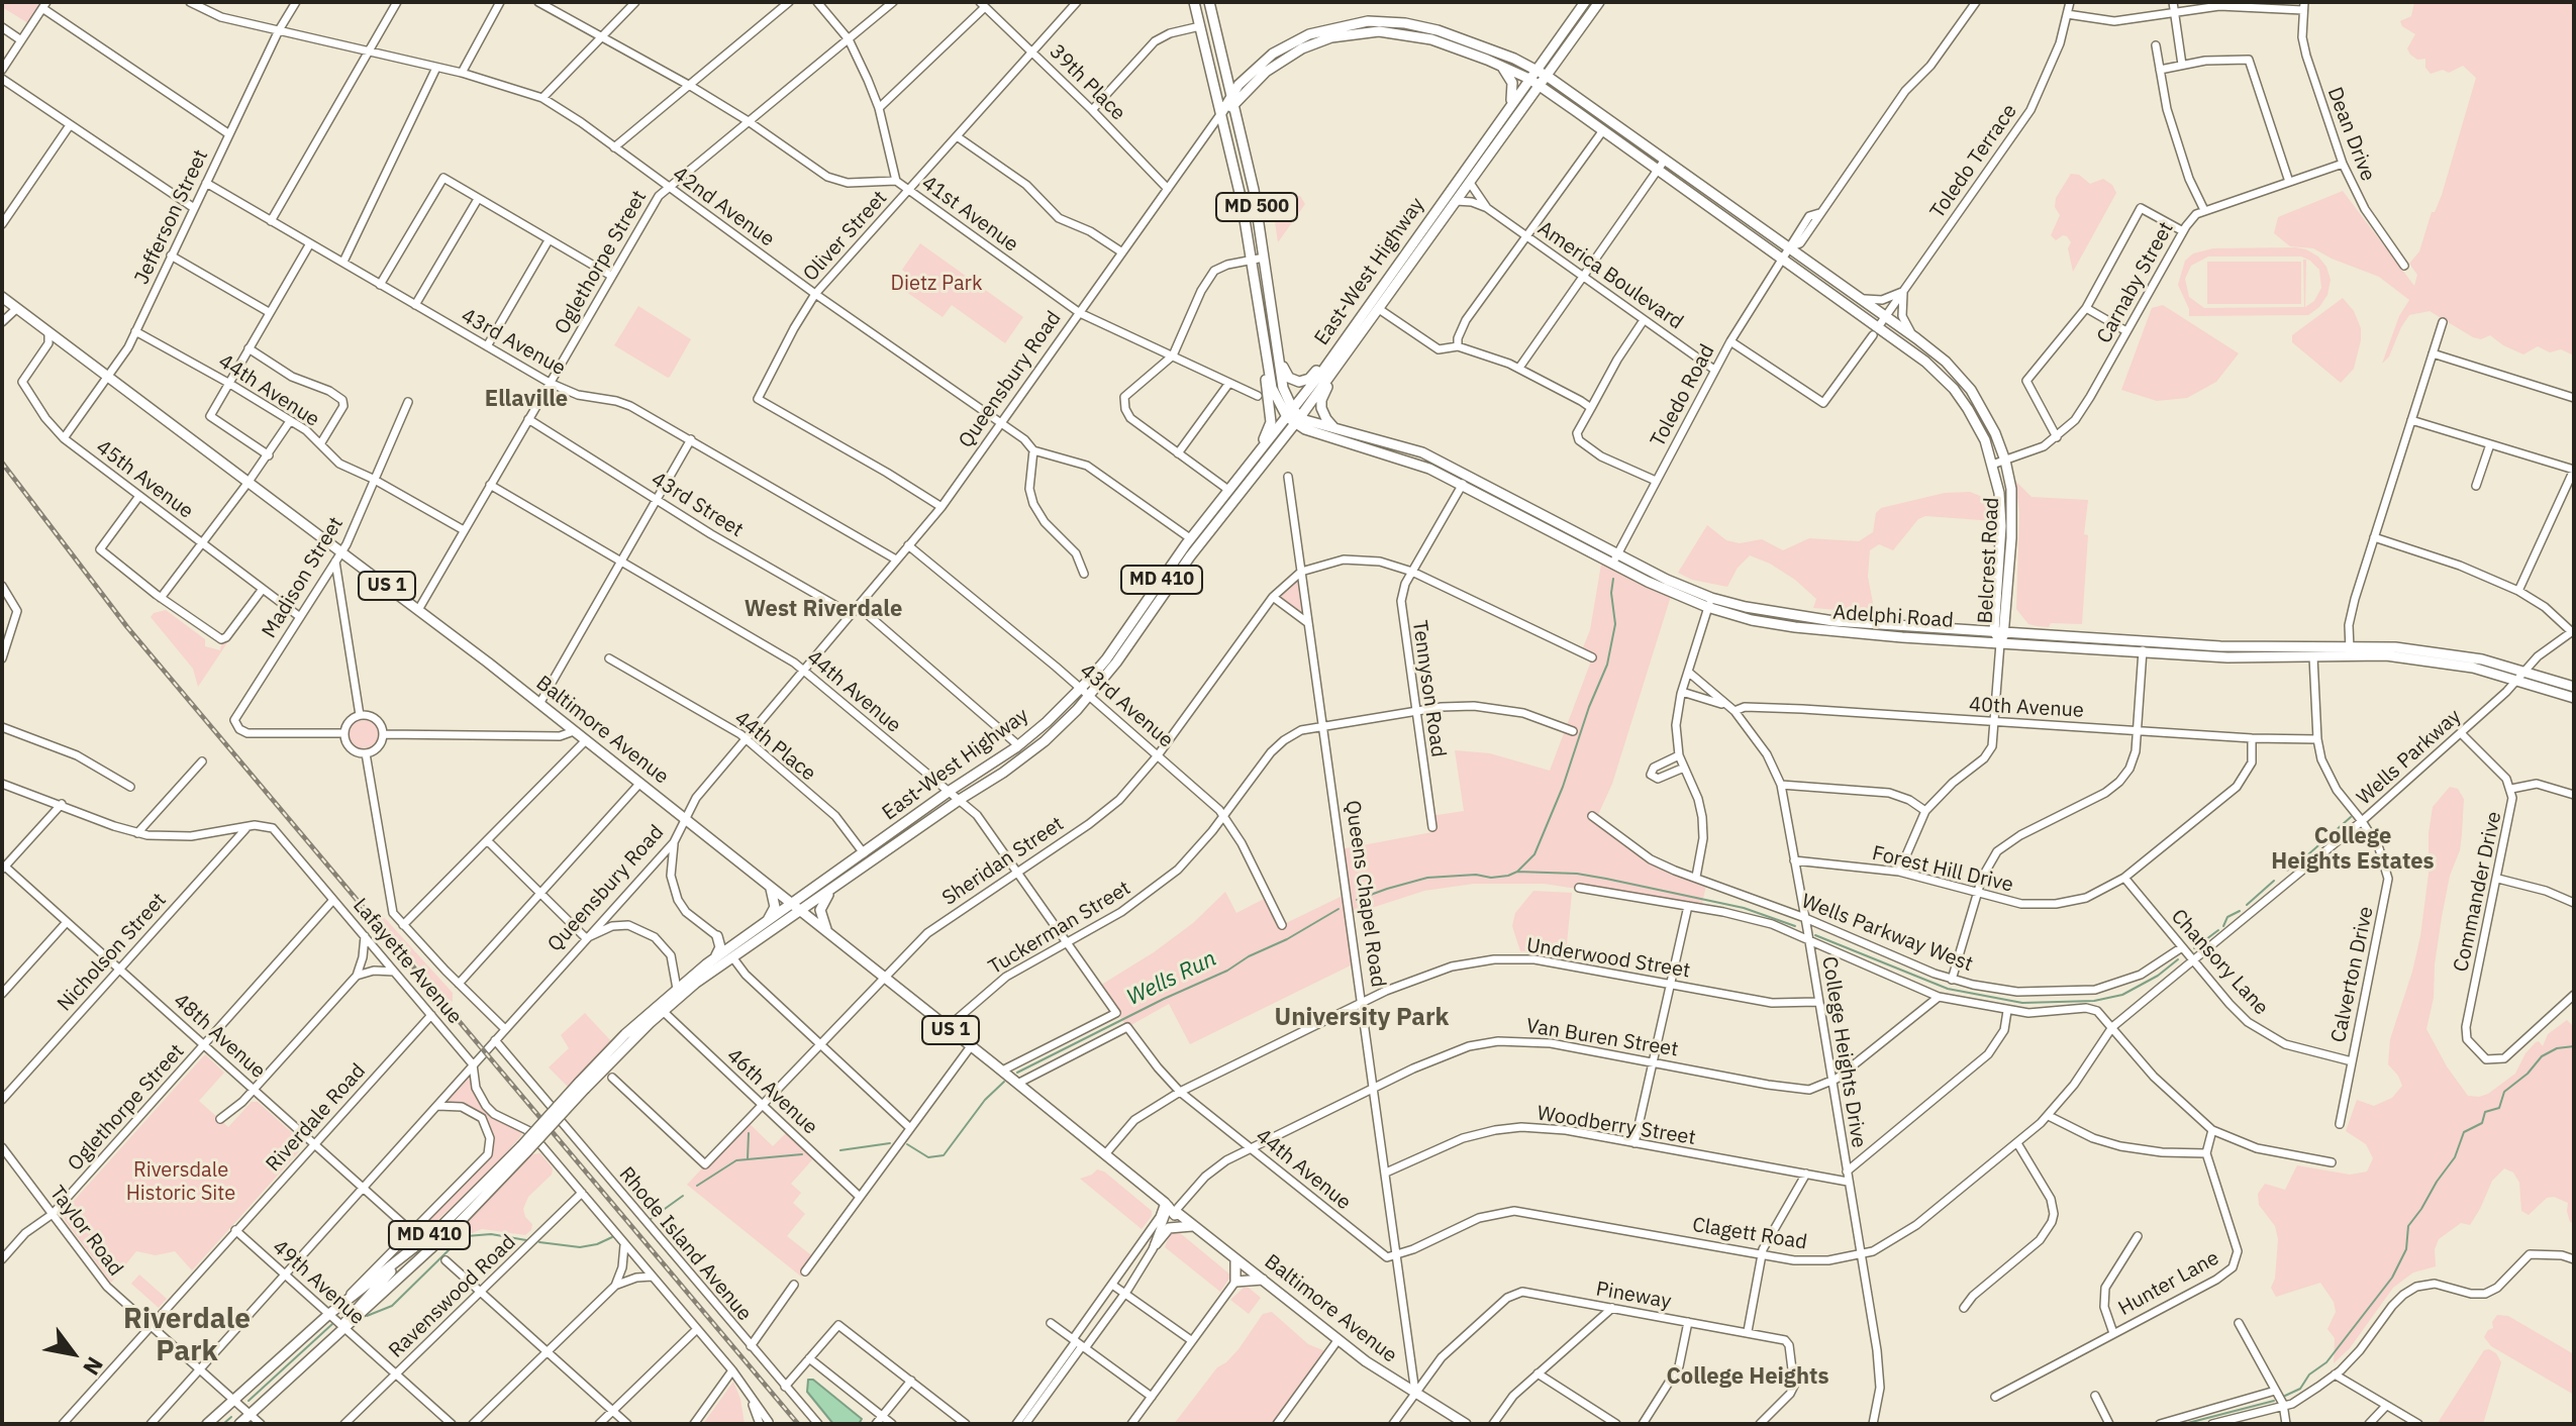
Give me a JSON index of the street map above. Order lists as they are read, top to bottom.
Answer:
{
  "streets": {
    "main road": [
      "MD 500",
      "East-West Highway",
      "Queensbury Road",
      "Belcrest Road",
      "MD 410",
      "US 1",
      "Adelphi Road",
      "Baltimore Avenue"
    ],
    "street": [
      "39th Place",
      "Dean Drive",
      "Toledo Terrace",
      "42nd Avenue",
      "41st Avenue",
      "Jefferson Street",
      "Oliver Street",
      "Oglethorpe Street",
      "America Boulevard",
      "Carnaby Street",
      "43rd Avenue",
      "44th Avenue",
      "Toledo Road",
      "45th Avenue",
      "43rd Street",
      "Madison Street",
      "Tennyson Road",
      "40th Avenue",
      "44th Place",
      "Wells Parkway",
      "Sheridan Street",
      "Forest Hill Drive",
      "Commander Drive",
      "Queens Chapel Road",
      "Tuckerman Street",
      "Wells Parkway West",
      "Nicholson Street",
      "Underwood Street",
      "Lafayette Avenue",
      "Chansory Lane",
      "Calverton Drive",
      "48th Avenue",
      "Van Buren Street",
      "College Heights Drive",
      "46th Avenue",
      "Riverdale Road",
      "Woodberry Street",
      "Taylor Road",
      "Clagett Road",
      "Rhode Island Avenue",
      "49th Avenue",
      "Hunter Lane",
      "Pineway",
      "Ravenswood Road"
    ]
  },
  "crossings": [
    ["39th Place", "Oliver Street"],
    ["39th Place", "Queensbury Road"],
    ["Dean Drive", "Carnaby Street"],
    ["Toledo Terrace", "Toledo Road"],
    ["Toledo Terrace", "Belcrest Road"],
    ["42nd Avenue", "Jefferson Street"],
    ["42nd Avenue", "Oliver Street"],
    ["42nd Avenue", "Oglethorpe Street"],
    ["42nd Avenue", "East-West Highway"],
    ["42nd Avenue", "Queensbury Road"],
    ["MD 500", "East-West Highway"],
    ["MD 500", "Queensbury Road"],
    ["MD 500", "Belcrest Road"],
    ["MD 500", "Adelphi Road"],
    ["41st Avenue", "Oliver Street"],
    ["41st Avenue", "Oglethorpe Street"],
    ["41st Avenue", "Queensbury Road"],
    ["Jefferson Street", "43rd Avenue"],
    ["Jefferson Street", "44th Avenue"],
    ["Jefferson Street", "45th Avenue"],
    ["Jefferson Street", "Baltimore Avenue"],
    ["Oliver Street", "Queensbury Road"],
    ["Oglethorpe Street", "43rd Avenue"],
    ["Oglethorpe Street", "44th Avenue"],
    ["Oglethorpe Street", "43rd Street"],
    ["Oglethorpe Street", "Baltimore Avenue"],
    ["Oglethorpe Street", "Lafayette Avenue"],
    ["Oglethorpe Street", "48th Avenue"],
    ["Oglethorpe Street", "Taylor Road"],
    ["East-West Highway", "America Boulevard"],
    ["East-West Highway", "43rd Avenue"],
    ["East-West Highway", "44th Avenue"],
    ["East-West Highway", "Belcrest Road"],
    ["East-West Highway", "Adelphi Road"],
    ["East-West Highway", "Baltimore Avenue"],
    ["East-West Highway", "44th Place"],
    ["East-West Highway", "46th Avenue"],
    ["East-West Highway", "Taylor Road"],
    ["East-West Highway", "49th Avenue"],
    ["America Boulevard", "Toledo Road"],
    ["Carnaby Street", "Belcrest Road"],
    ["43rd Avenue", "Queensbury Road"],
    ["43rd Avenue", "Sheridan Street"],
    ["43rd Avenue", "Tuckerman Street"],
    ["Queensbury Road", "44th Avenue"],
    ["Queensbury Road", "43rd Street"],
    ["Queensbury Road", "Belcrest Road"],
    ["Queensbury Road", "Baltimore Avenue"],
    ["Queensbury Road", "44th Place"],
    ["Queensbury Road", "Lafayette Avenue"],
    ["Queensbury Road", "48th Avenue"],
    ["Queensbury Road", "Taylor Road"],
    ["Queensbury Road", "49th Avenue"],
    ["44th Avenue", "Madison Street"],
    ["44th Avenue", "Baltimore Avenue"],
    ["44th Avenue", "Sheridan Street"],
    ["44th Avenue", "Queens Chapel Road"],
    ["44th Avenue", "Tuckerman Street"],
    ["44th Avenue", "Underwood Street"],
    ["44th Avenue", "Van Buren Street"],
    ["44th Avenue", "Clagett Road"],
    ["Toledo Road", "Belcrest Road"],
    ["Toledo Road", "Adelphi Road"],
    ["45th Avenue", "Madison Street"],
    ["Belcrest Road", "Adelphi Road"],
    ["Madison Street", "Baltimore Avenue"],
    ["Adelphi Road", "Tennyson Road"],
    ["Adelphi Road", "Wells Parkway"],
    ["Adelphi Road", "Calverton Drive"],
    ["40th Avenue", "Forest Hill Drive"],
    ["40th Avenue", "Calverton Drive"],
    ["40th Avenue", "College Heights Drive"],
    ["Baltimore Avenue", "Sheridan Street"],
    ["Baltimore Avenue", "Queens Chapel Road"],
    ["Baltimore Avenue", "Tuckerman Street"],
    ["Baltimore Avenue", "Underwood Street"],
    ["Baltimore Avenue", "Van Buren Street"],
    ["Baltimore Avenue", "Pineway"],
    ["Wells Parkway", "Commander Drive"],
    ["Wells Parkway", "Chansory Lane"],
    ["Wells Parkway", "Calverton Drive"],
    ["Wells Parkway", "Clagett Road"],
    ["Sheridan Street", "Queens Chapel Road"],
    ["Sheridan Street", "46th Avenue"],
    ["Forest Hill Drive", "Chansory Lane"],
    ["Forest Hill Drive", "College Heights Drive"],
    ["Queens Chapel Road", "Tuckerman Street"],
    ["Queens Chapel Road", "Underwood Street"],
    ["Queens Chapel Road", "Van Buren Street"],
    ["Queens Chapel Road", "Woodberry Street"],
    ["Queens Chapel Road", "Clagett Road"],
    ["Queens Chapel Road", "Pineway"],
    ["Wells Parkway West", "Chansory Lane"],
    ["Wells Parkway West", "College Heights Drive"],
    ["Nicholson Street", "Lafayette Avenue"],
    ["Nicholson Street", "48th Avenue"],
    ["Underwood Street", "College Heights Drive"],
    ["Lafayette Avenue", "Riverdale Road"],
    ["Chansory Lane", "Calverton Drive"],
    ["48th Avenue", "Riverdale Road"],
    ["Van Buren Street", "College Heights Drive"],
    ["College Heights Drive", "Woodberry Street"],
    ["College Heights Drive", "Clagett Road"],
    ["Riverdale Road", "Taylor Road"],
    ["Riverdale Road", "49th Avenue"],
    ["49th Avenue", "Ravenswood Road"]
  ],
  "districts": [
    "Ellaville",
    "West Riverdale",
    "College Heights Estates",
    "University Park",
    "Riverdale Park",
    "College Heights"
  ],
  "water": ["Wells Run"],
  "parks": ["Dietz Park", "Riversdale Historic Site"],
  "north": "bottom right"
}
